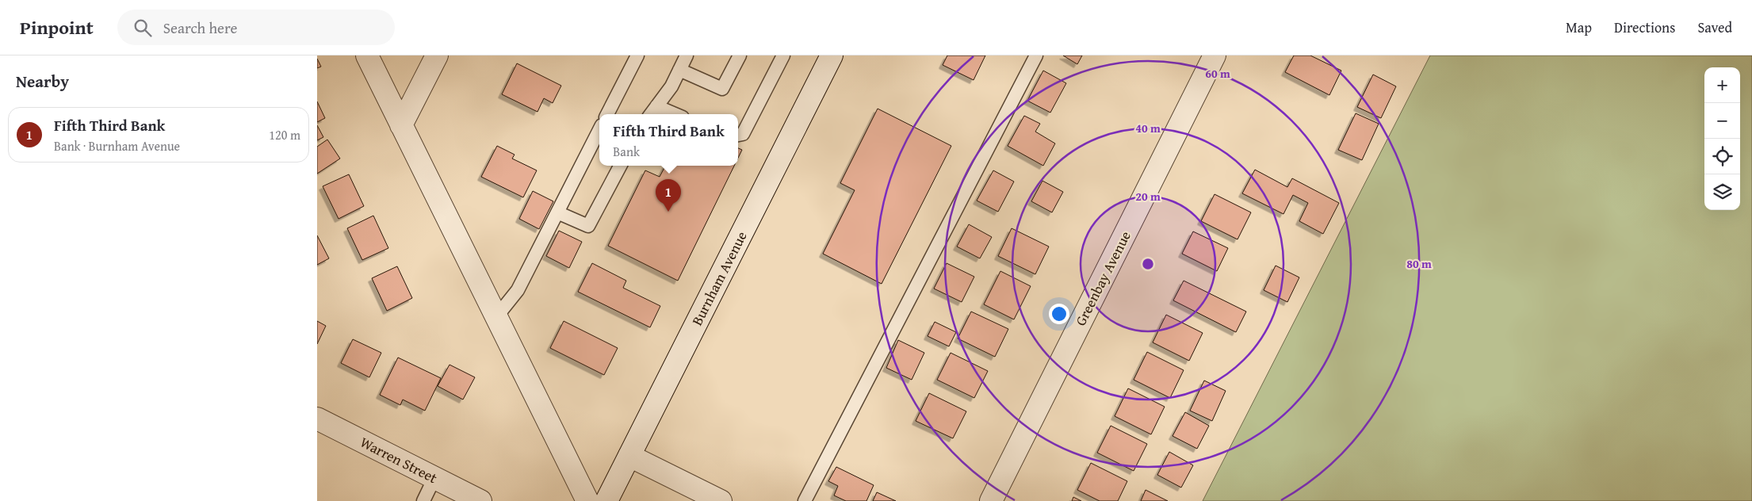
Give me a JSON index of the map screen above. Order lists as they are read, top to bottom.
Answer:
{
  "streets": {
    "street": ["Burnham Avenue", "Greenbay Avenue", "Warren Street"]
  },
  "page": {
    "header": "Pinpoint",
    "search": "Search here",
    "nav": ["Map", "Directions", "Saved"],
    "heading": "Nearby",
    "map_buttons": ["+", "−"],
    "list": [
      {
        "mark": "1",
        "name": "Fifth Third Bank",
        "note": "Bank · Burnham Avenue",
        "value": "120 m"
      }
    ],
    "popup": ["Fifth Third Bank", "Bank"],
    "pins": "1"
  },
  "rings": [
    "60 m",
    "40 m",
    "20 m",
    "80 m"
  ]
}
